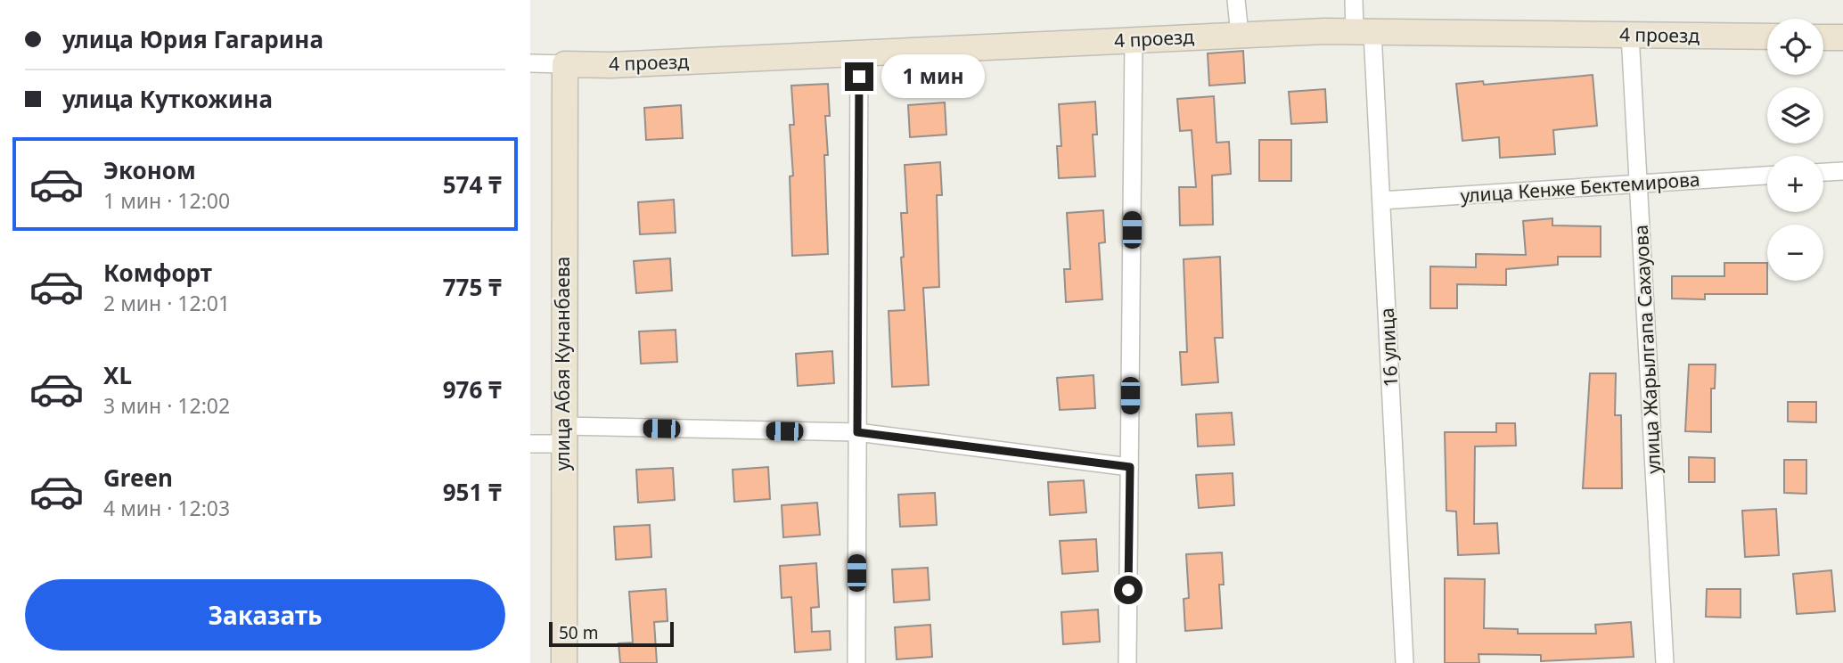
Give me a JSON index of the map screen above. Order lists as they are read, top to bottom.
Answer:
{
  "streets": {
    "street": [
      "4 проезд",
      "улица Кенже Бектемирова",
      "16 улица",
      "улица Жарылгапа Сахауова",
      "улица Абая Кунанбаева"
    ]
  },
  "crossings": [
    ["4 проезд", "16 улица"],
    ["4 проезд", "улица Жарылгапа Сахауова"],
    ["4 проезд", "улица Абая Кунанбаева"],
    ["улица Кенже Бектемирова", "16 улица"],
    ["улица Кенже Бектемирова", "улица Жарылгапа Сахауова"]
  ],
  "scale_bar": "50 m",
  "page": {
    "banner": ["улица Юрия Гагарина", "улица Куткожина"],
    "map_buttons": ["+", "−"],
    "bubble": "1 мин",
    "list": [
      {
        "name": "Эконом",
        "note": "1 мин · 12:00",
        "value": "574 ₸"
      },
      {
        "name": "Комфорт",
        "note": "2 мин · 12:01",
        "value": "775 ₸"
      },
      {
        "name": "XL",
        "note": "3 мин · 12:02",
        "value": "976 ₸"
      },
      {
        "name": "Green",
        "note": "4 мин · 12:03",
        "value": "951 ₸"
      }
    ],
    "buttons": "Заказать",
    "scale": "50 m"
  }
}
